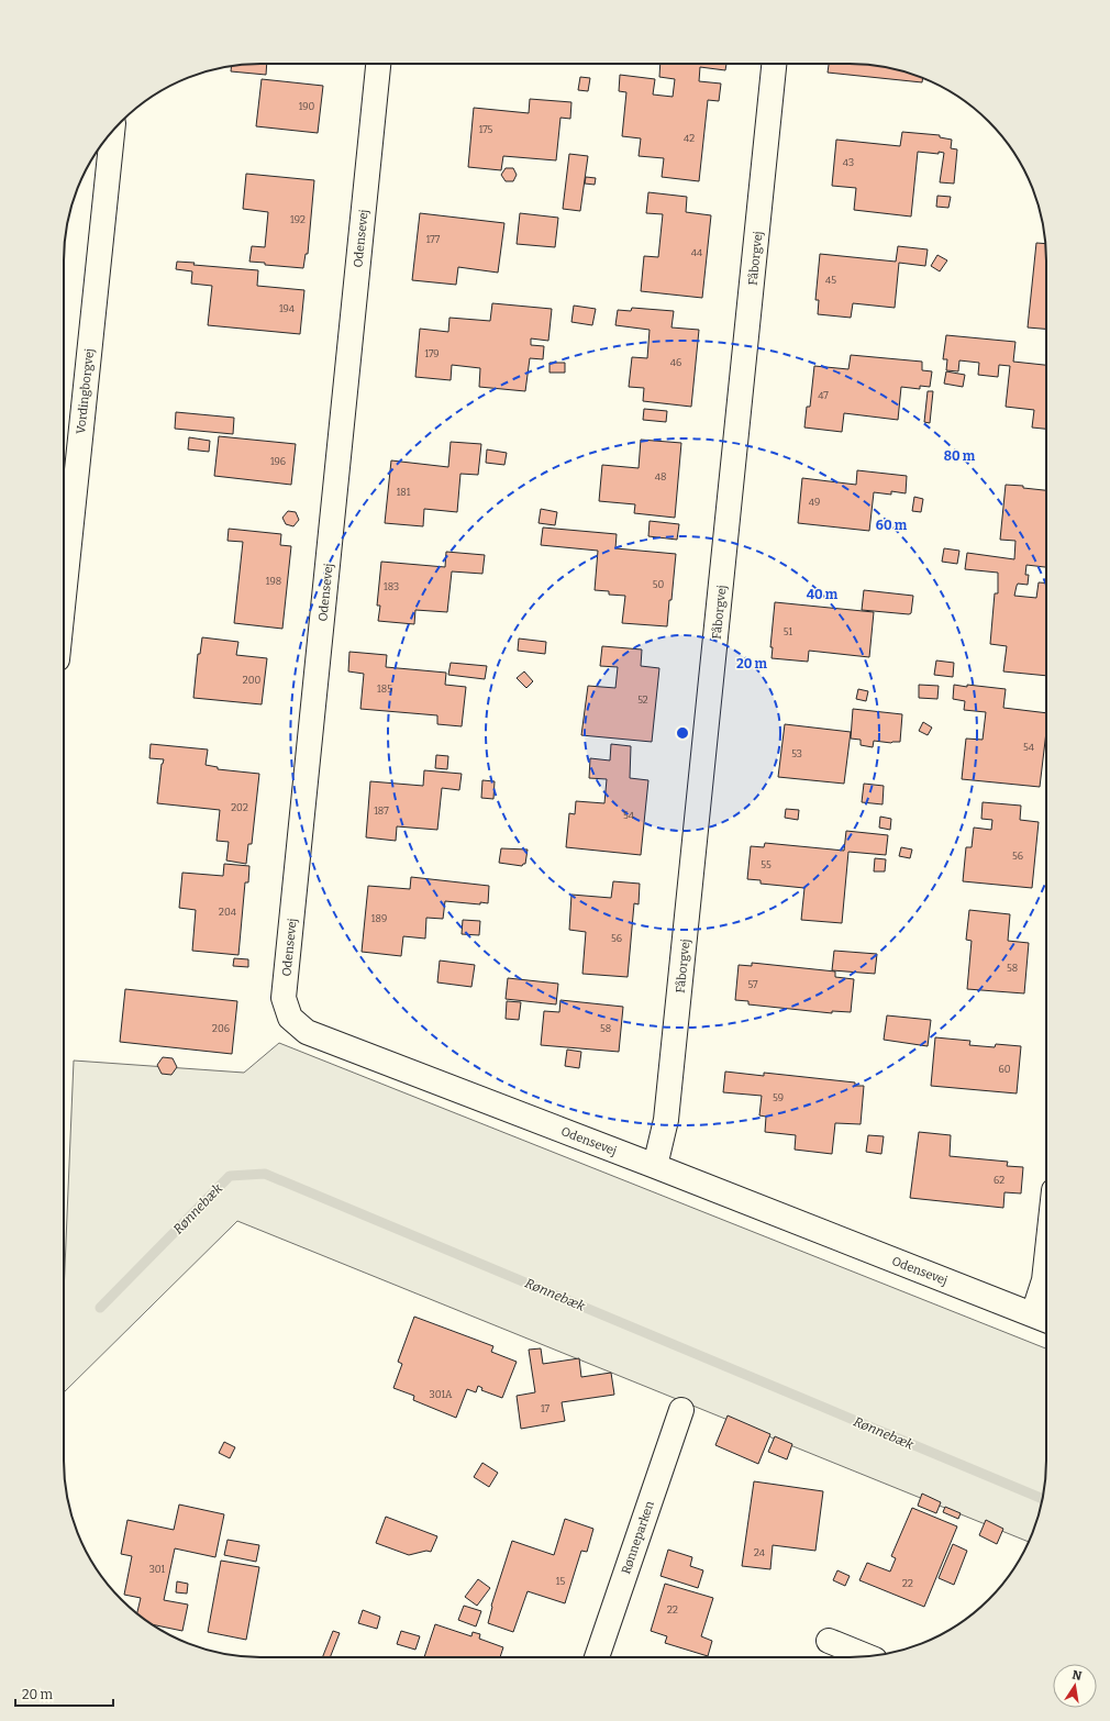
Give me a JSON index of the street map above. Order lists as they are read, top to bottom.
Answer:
{
  "streets": {
    "street": [
      "Odensevej",
      "Fåborgvej",
      "Vordingborgvej",
      "Rønneparken"
    ]
  },
  "crossings": [
    ["Odensevej", "Fåborgvej"]
  ],
  "water": ["Rønnebæk"],
  "house_numbers": [
    "190",
    "175",
    "42",
    "43",
    "192",
    "177",
    "44",
    "45",
    "194",
    "179",
    "46",
    "47",
    "196",
    "48",
    "181",
    "49",
    "198",
    "50",
    "183",
    "51",
    "200",
    "185",
    "52",
    "54",
    "53",
    "202",
    "187",
    "54",
    "56",
    "55",
    "204",
    "189",
    "56",
    "58",
    "57",
    "206",
    "58",
    "60",
    "59",
    "62",
    "301A",
    "17",
    "24",
    "301",
    "15",
    "22",
    "22"
  ],
  "scale_bar": "20 m",
  "north": "top",
  "rings": [
    "80 m",
    "60 m",
    "40 m",
    "20 m"
  ]
}
